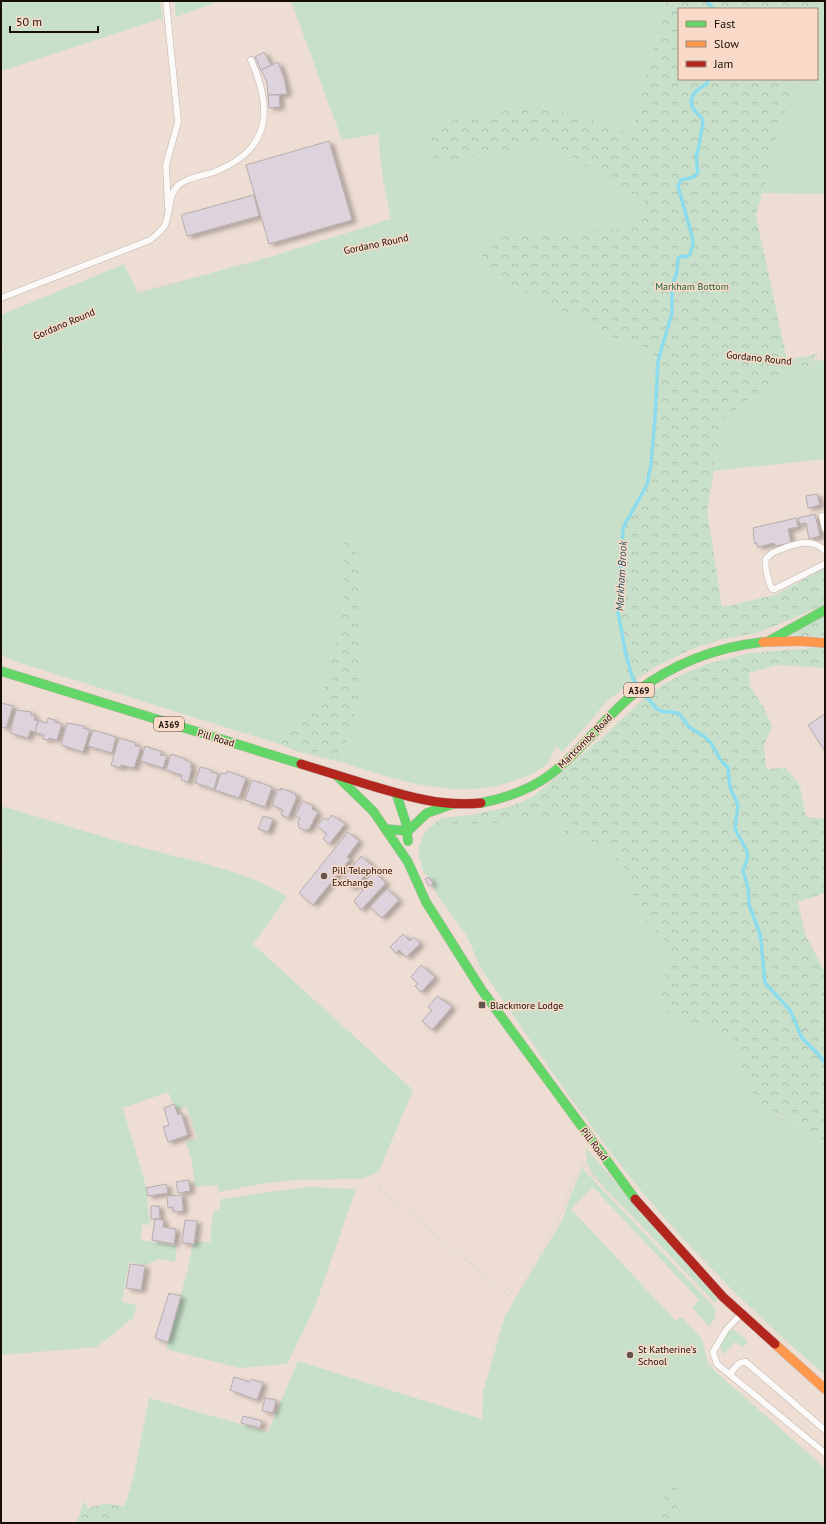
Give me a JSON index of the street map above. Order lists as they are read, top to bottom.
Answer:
{
  "streets": {
    "street": ["A369", "Pill Road", "Martcombe Road"],
    "path": ["Gordano Round"]
  },
  "crossings": [
    ["Pill Road", "Martcombe Road"]
  ],
  "water": ["Markham Brook"],
  "parks": ["Markham Bottom"],
  "places": {
    "other": ["Pill Telephone Exchange", "St Katherine's School"],
    "transit": ["Blackmore Lodge"]
  },
  "legend": ["Fast", "Slow", "Jam"],
  "scale_bar": "50 m"
}
